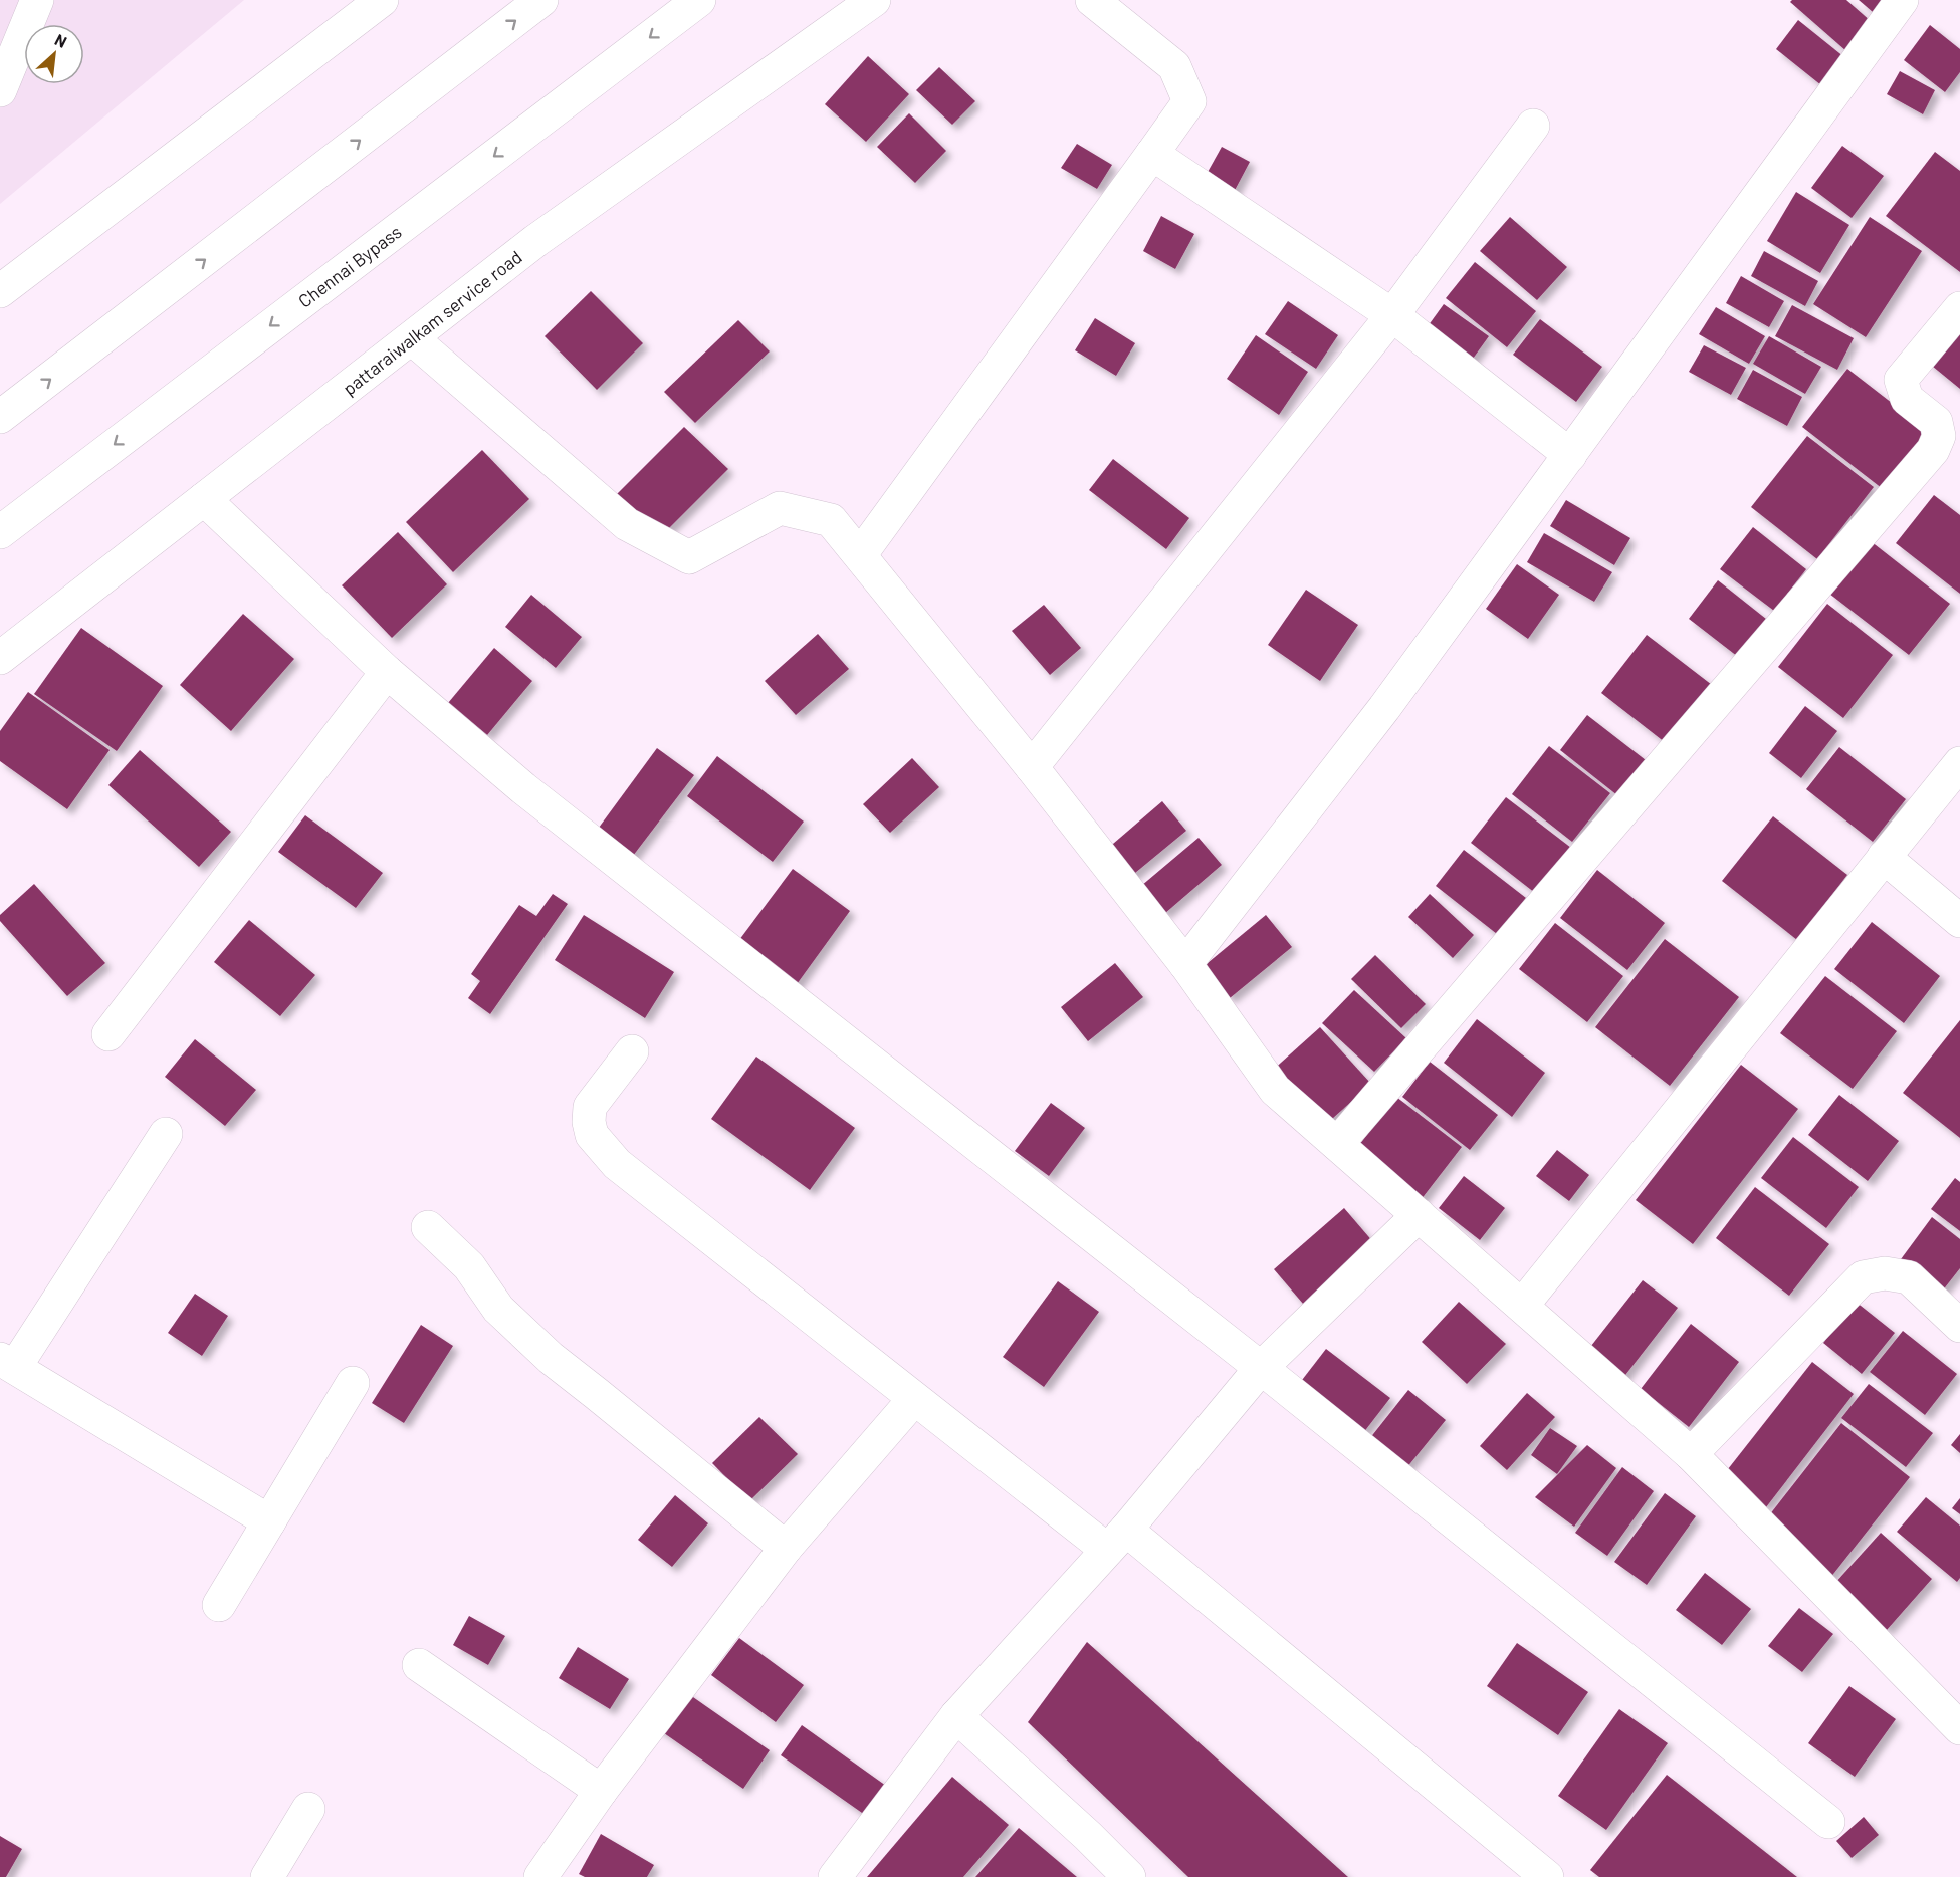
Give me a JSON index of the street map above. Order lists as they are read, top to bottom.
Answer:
{
  "streets": {
    "main road": ["Chennai Bypass", "pattaraiwalkam service road"]
  },
  "north": "top right"
}
